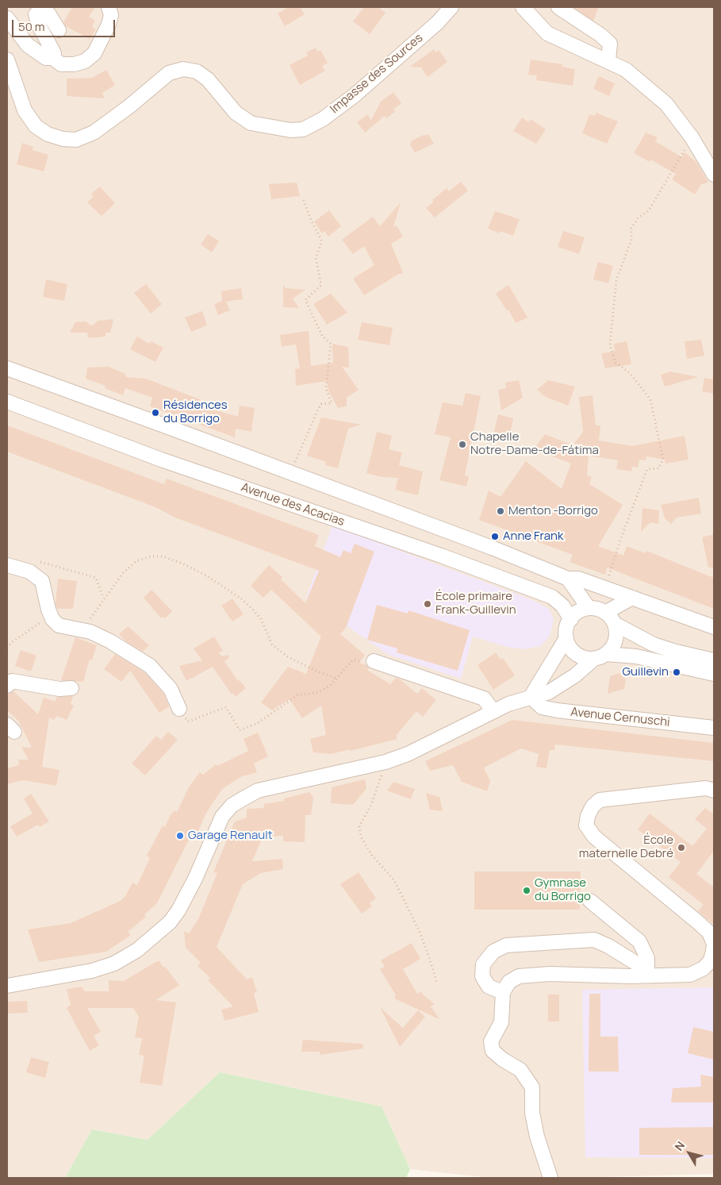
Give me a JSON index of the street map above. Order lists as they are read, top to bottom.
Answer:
{
  "streets": {
    "street": ["Impasse des Sources", "Avenue des Acacias", "Avenue Cernuschi"]
  },
  "places": [
    "Résidences du Borrigo",
    "Chapelle Notre-Dame-de-Fátima",
    "Menton -Borrigo",
    "Anne Frank",
    "École primaire Frank-Guillevin",
    "Guillevin",
    "Garage Renault",
    "École maternelle Debré",
    "Gymnase du Borrigo"
  ],
  "scale_bar": "50 m",
  "north": "top left"
}
